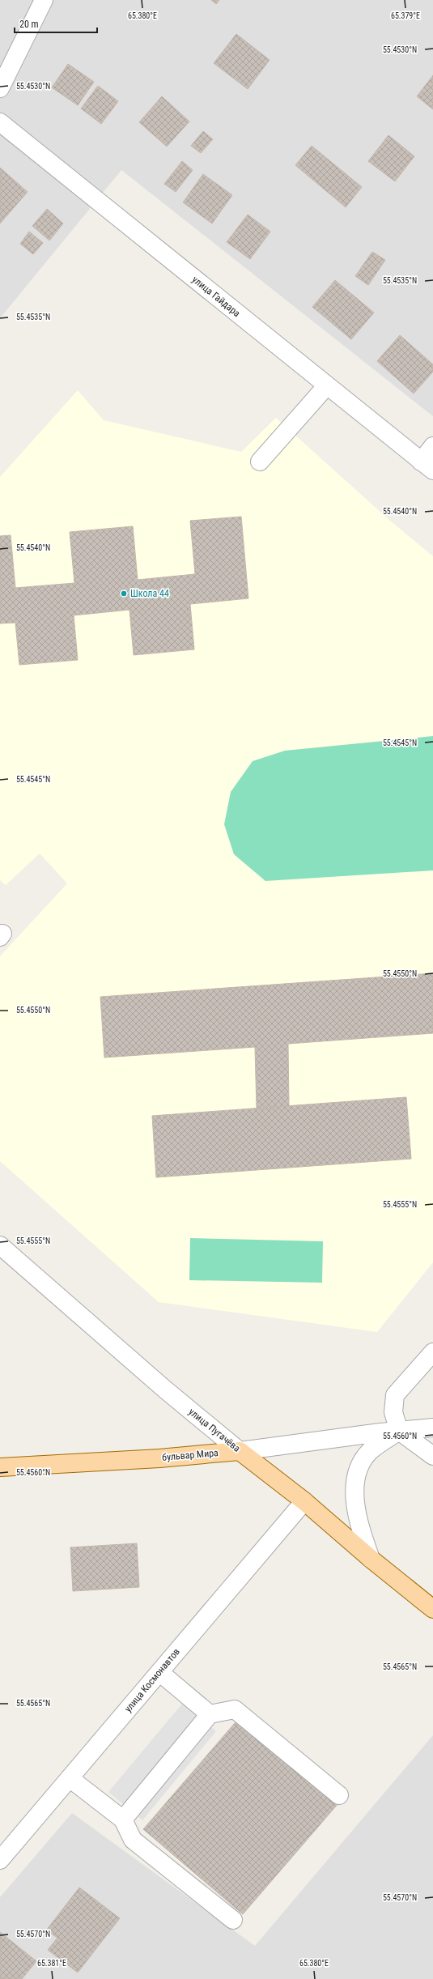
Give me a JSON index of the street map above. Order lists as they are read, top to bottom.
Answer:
{
  "streets": {
    "main road": ["улица Пугачёва", "бульвар Мира"],
    "street": ["улица Гайдара", "улица Космонавтов"]
  },
  "crossings": [
    ["улица Пугачёва", "бульвар Мира"],
    ["улица Пугачёва", "улица Космонавтов"]
  ],
  "places": ["Школа 44"],
  "scale_bar": "20 m",
  "coordinates": [
    "65.380°E",
    "65.379°E",
    "55.4530°N",
    "55.4535°N",
    "55.4540°N",
    "55.4545°N",
    "55.4550°N",
    "55.4555°N",
    "55.4560°N",
    "55.4565°N",
    "55.4570°N",
    "65.381°E"
  ]
}
